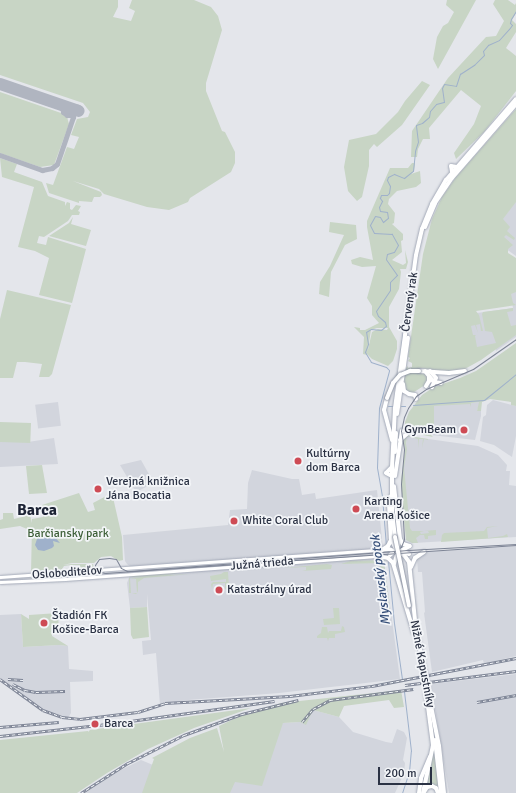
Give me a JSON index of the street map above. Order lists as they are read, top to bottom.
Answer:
{
  "streets": {
    "highway": ["Červený rak", "Nižné Kapustníky"],
    "main road": ["Južná trieda", "Osloboditeľov"]
  },
  "crossings": [
    ["Červený rak", "Nižné Kapustníky"],
    ["Južná trieda", "Osloboditeľov"]
  ],
  "districts": ["Barca"],
  "water": ["Myslavský potok"],
  "parks": ["Barčiansky park"],
  "places": [
    "GymBeam",
    "Kultúrny dom Barca",
    "Verejná knižnica Jána Bocatia",
    "Karting Arena Košice",
    "White Coral Club",
    "Katastrálny úrad",
    "Štadión FK Košice-Barca",
    "Barca"
  ],
  "scale_bar": "200 m"
}
